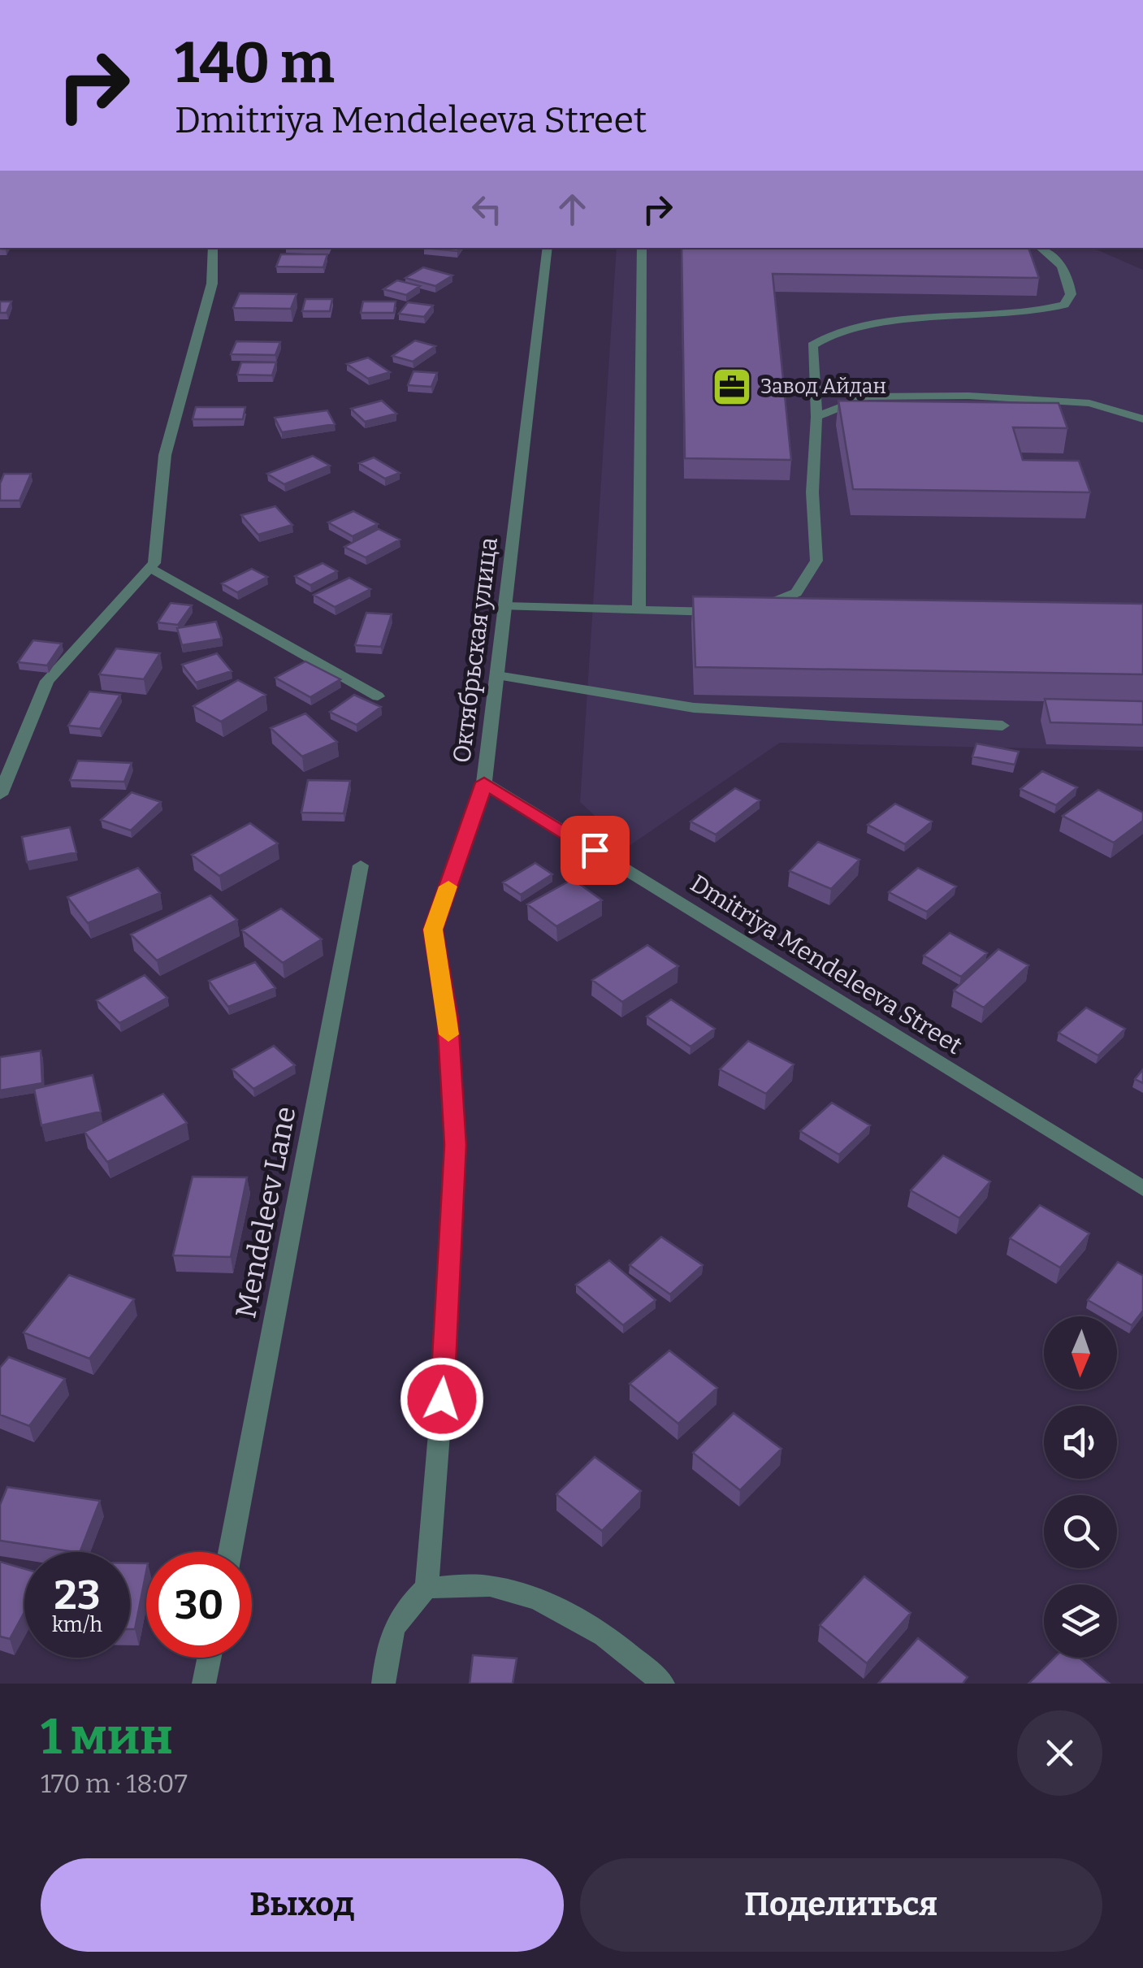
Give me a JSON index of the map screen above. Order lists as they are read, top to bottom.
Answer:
{
  "streets": {
    "street": ["Октябрьская улица", "Dmitriya Mendeleeva Street", "Mendeleev Lane"]
  },
  "crossings": [
    ["Октябрьская улица", "Dmitriya Mendeleeva Street"]
  ],
  "places": {
    "office": ["Завод Айдан"]
  },
  "north": "bottom",
  "page": {
    "turn": ["140 m", "Dmitriya Mendeleeva Street"],
    "speed": "23 km/h",
    "limit": "30",
    "heading": ["1 мин", "170 m · 18:07"],
    "buttons": ["Выход", "Поделиться"]
  }
}
